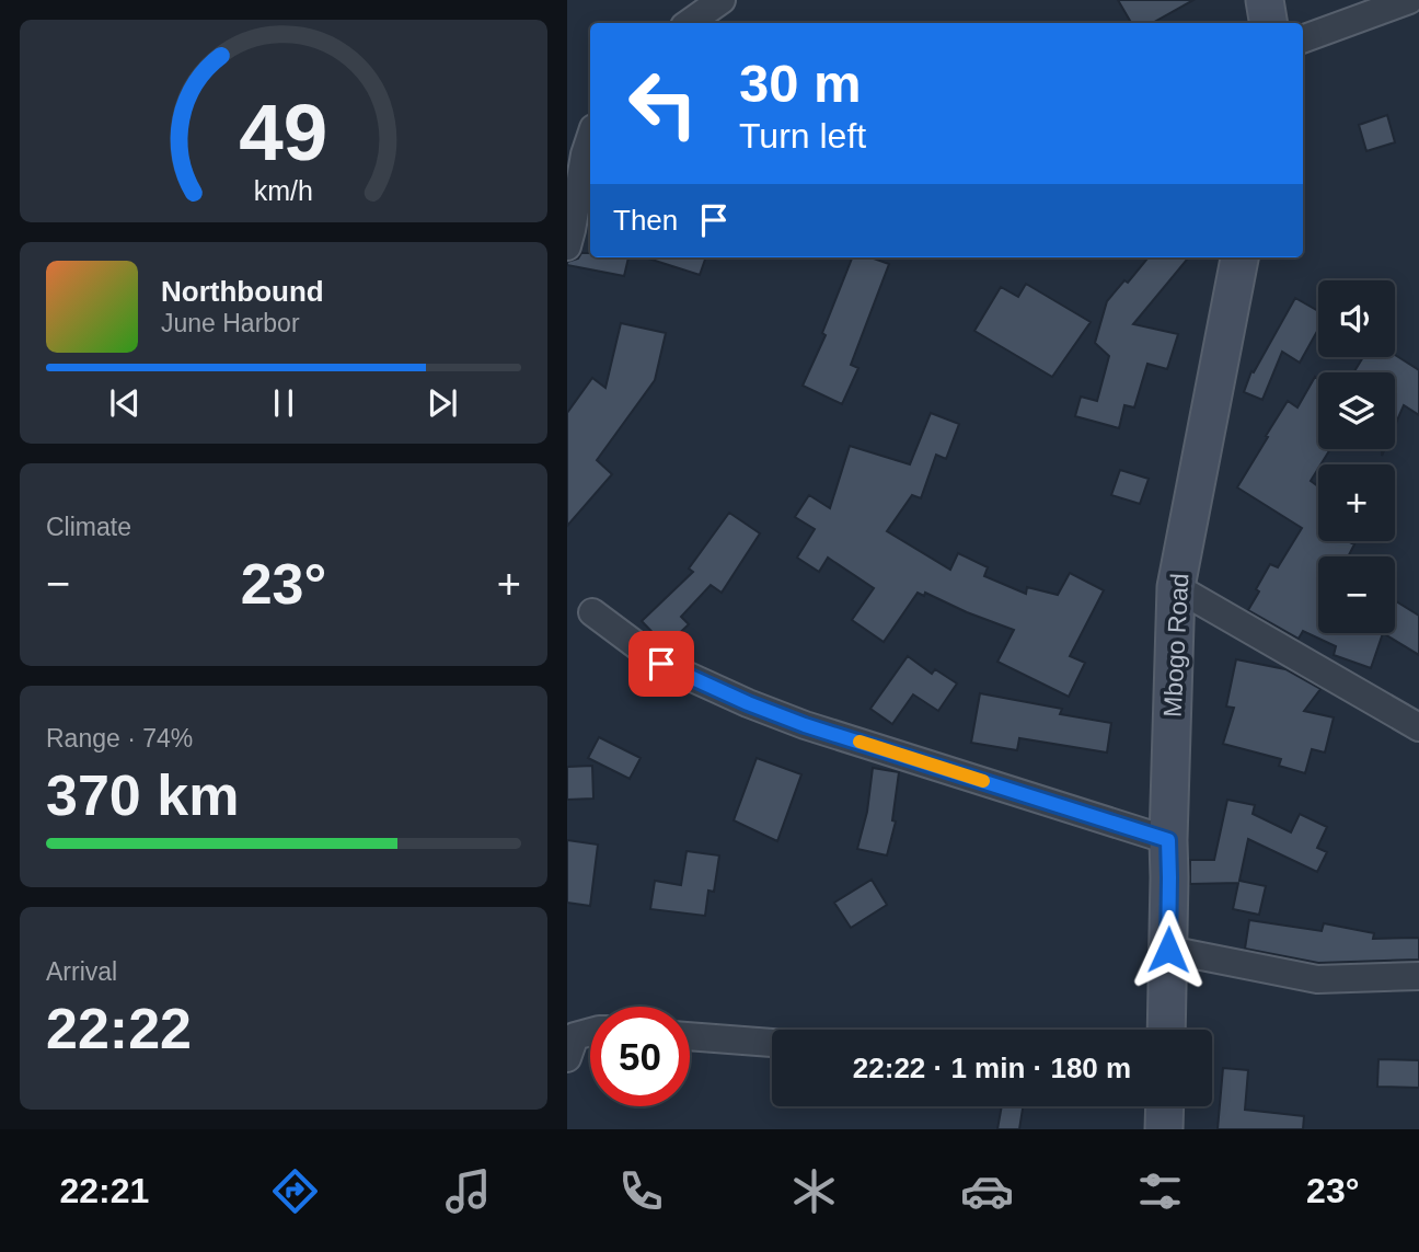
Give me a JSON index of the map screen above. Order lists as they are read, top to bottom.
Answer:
{
  "streets": {
    "main road": ["Mbogo Road"]
  },
  "page": {
    "turn": ["30 m", "Turn left"],
    "then": "Then",
    "song": ["Northbound", "June Harbor"],
    "map_buttons": ["+", "−"],
    "tile": [
      "Climate",
      ["Range · 74%", "370 km"],
      ["Arrival", "22:22"]
    ],
    "heat": ["−", "23°", "+"],
    "limit": "50",
    "trip": "22:22 · 1 min · 180 m",
    "tabs": ["22:21", "23°"],
    "gauge": ["49", "km/h"]
  }
}
